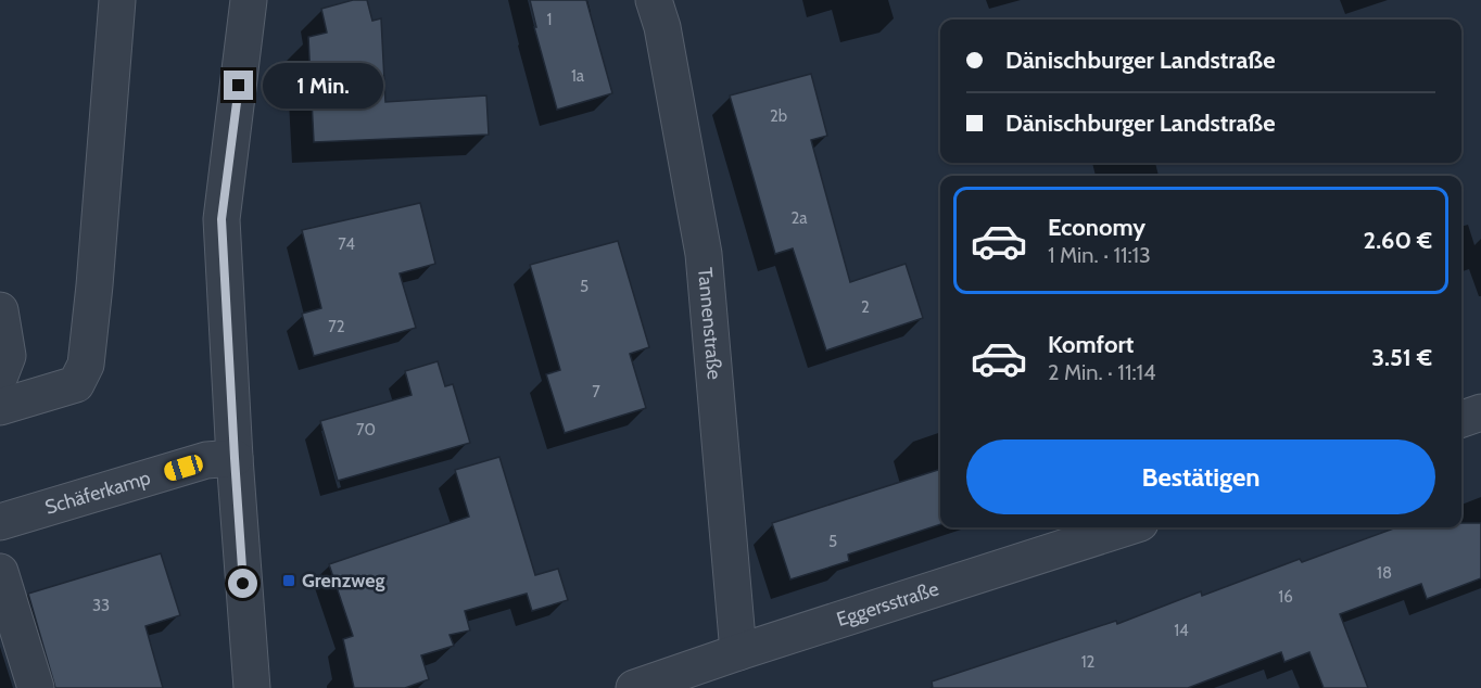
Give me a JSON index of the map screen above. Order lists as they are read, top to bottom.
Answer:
{
  "streets": {
    "street": ["Tannenstraße", "Schäferkamp", "Eggersstraße"]
  },
  "crossings": [
    ["Tannenstraße", "Eggersstraße"]
  ],
  "places": {
    "transit": ["Grenzweg"]
  },
  "house_numbers": [
    "1",
    "1a",
    "2b",
    "2a",
    "74",
    "5",
    "2",
    "72",
    "7",
    "70",
    "5",
    "18",
    "16",
    "33",
    "14",
    "12"
  ],
  "page": {
    "banner": ["Dänischburger Landstraße", "Dänischburger Landstraße"],
    "bubble": "1 Min.",
    "list": [
      {
        "name": "Economy",
        "note": "1 Min. · 11:13",
        "value": "2.60 €"
      },
      {
        "name": "Komfort",
        "note": "2 Min. · 11:14",
        "value": "3.51 €"
      }
    ],
    "buttons": "Bestätigen"
  }
}
